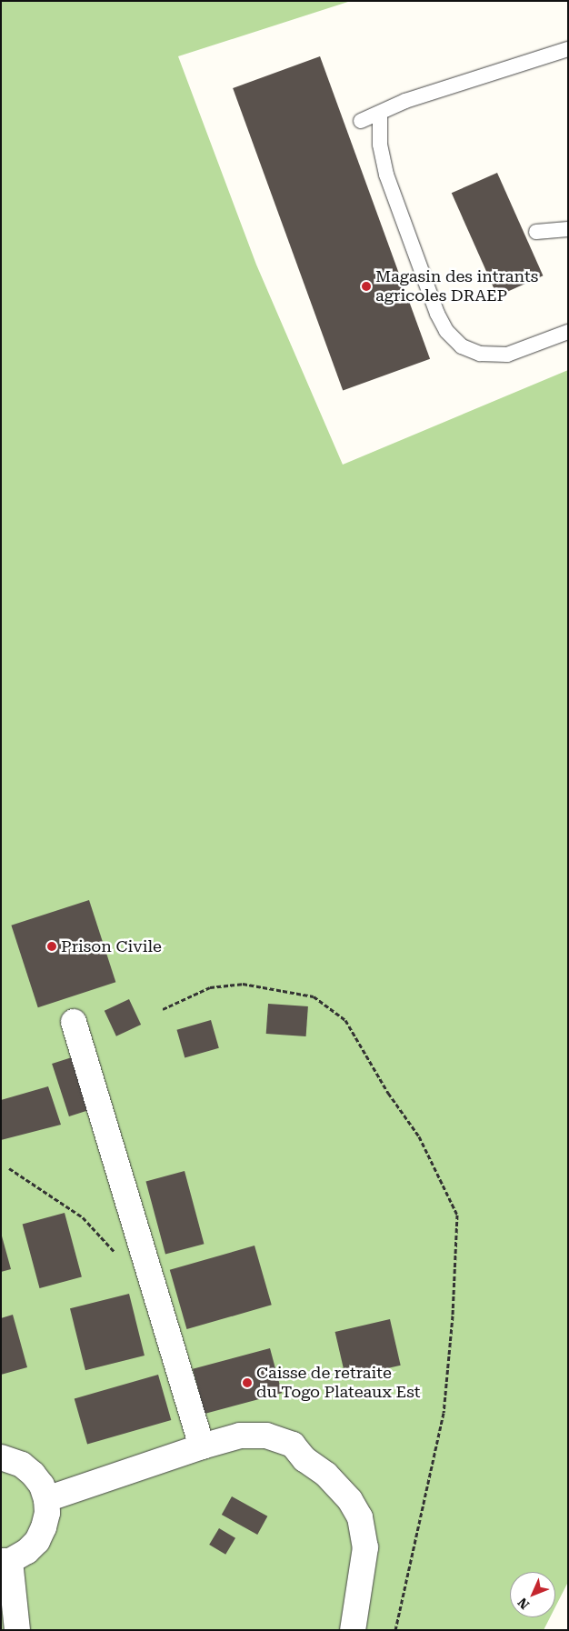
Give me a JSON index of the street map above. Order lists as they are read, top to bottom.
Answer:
{
  "places": ["Magasin des intrants agricoles DRAEP", "Prison Civile", "Caisse de retraite du Togo Plateaux Est"],
  "north": "bottom left"
}
